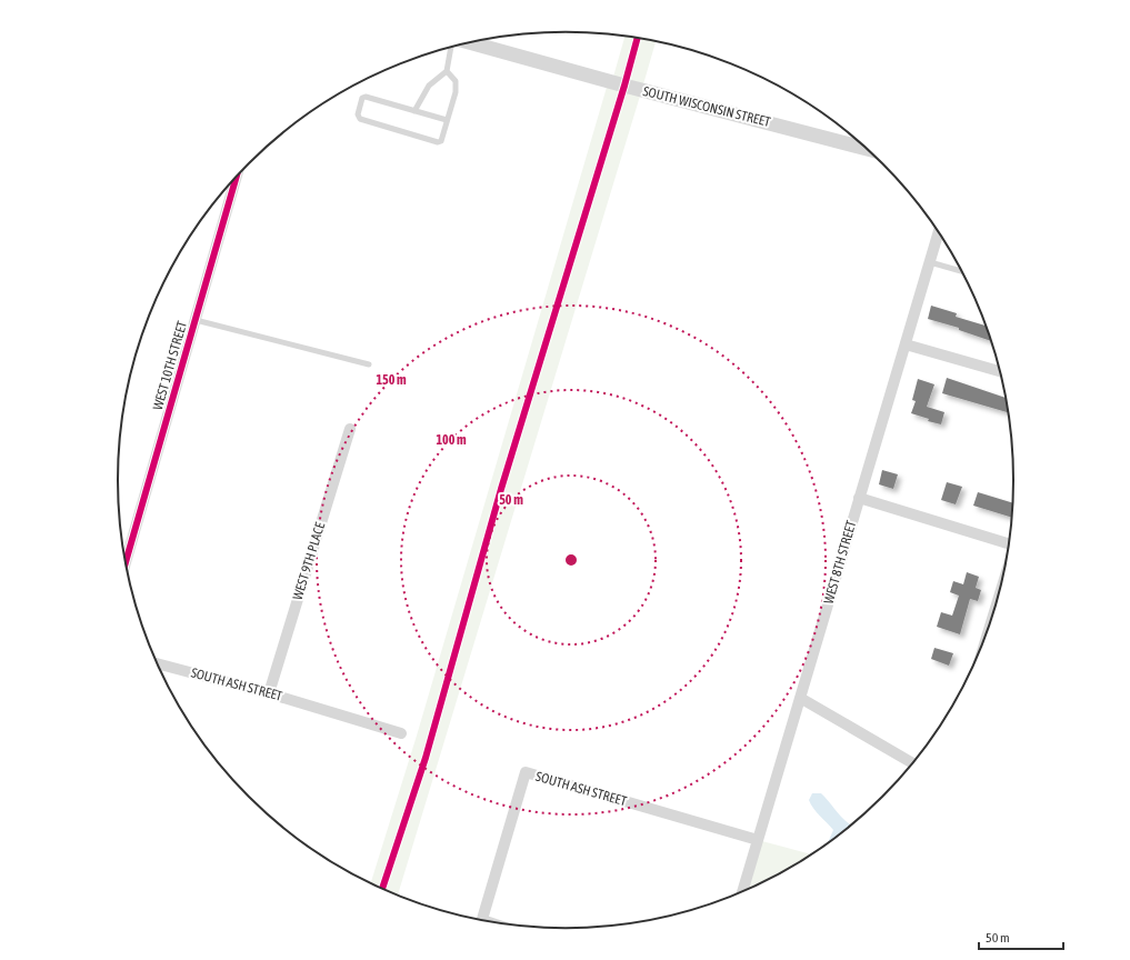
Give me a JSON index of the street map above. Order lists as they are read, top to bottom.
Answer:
{
  "streets": {
    "street": [
      "SOUTH WISCONSIN STREET",
      "WEST 10TH STREET",
      "WEST 9TH PLACE",
      "WEST 8TH STREET",
      "SOUTH ASH STREET"
    ]
  },
  "crossings": [
    ["WEST 9TH PLACE", "SOUTH ASH STREET"],
    ["WEST 8TH STREET", "SOUTH ASH STREET"]
  ],
  "scale_bar": "50 m",
  "rings": ["150 m", "100 m", "50 m"]
}
